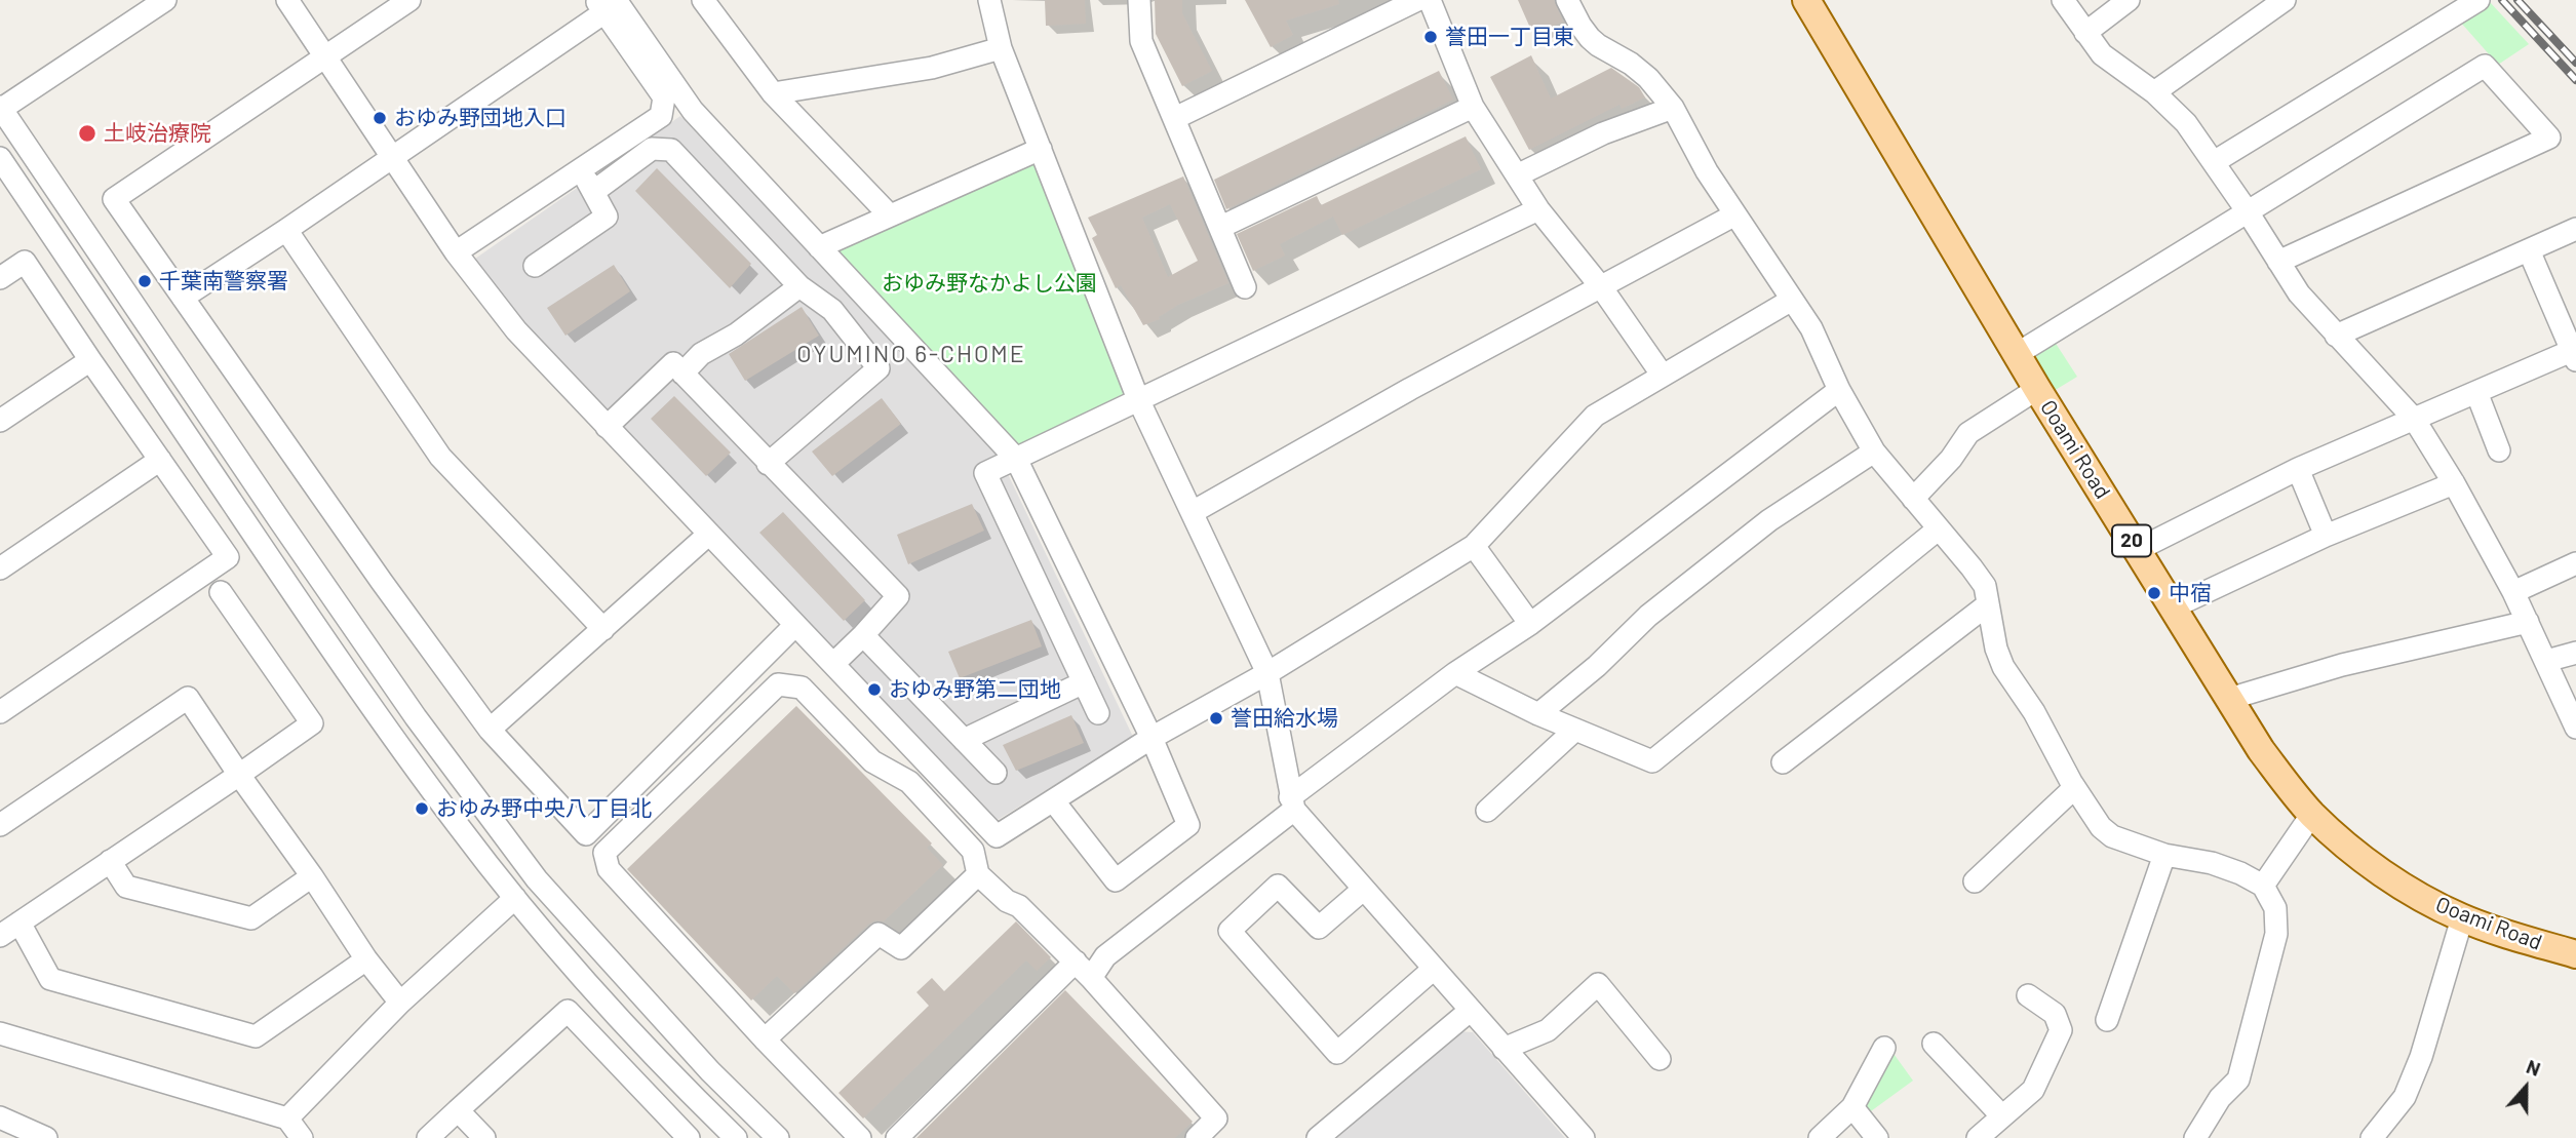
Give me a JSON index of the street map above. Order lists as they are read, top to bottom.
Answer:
{
  "streets": {
    "main road": ["Ooami Road", "20"]
  },
  "districts": ["OYUMINO 6-CHOME"],
  "parks": ["おゆみ野なかよし公園"],
  "places": [
    "誉田一丁目東",
    "おゆみ野団地入口",
    "土岐治療院",
    "千葉南警察署",
    "中宿",
    "おゆみ野第二団地",
    "誉田給水場",
    "おゆみ野中央八丁目北"
  ],
  "north": "top"
}
